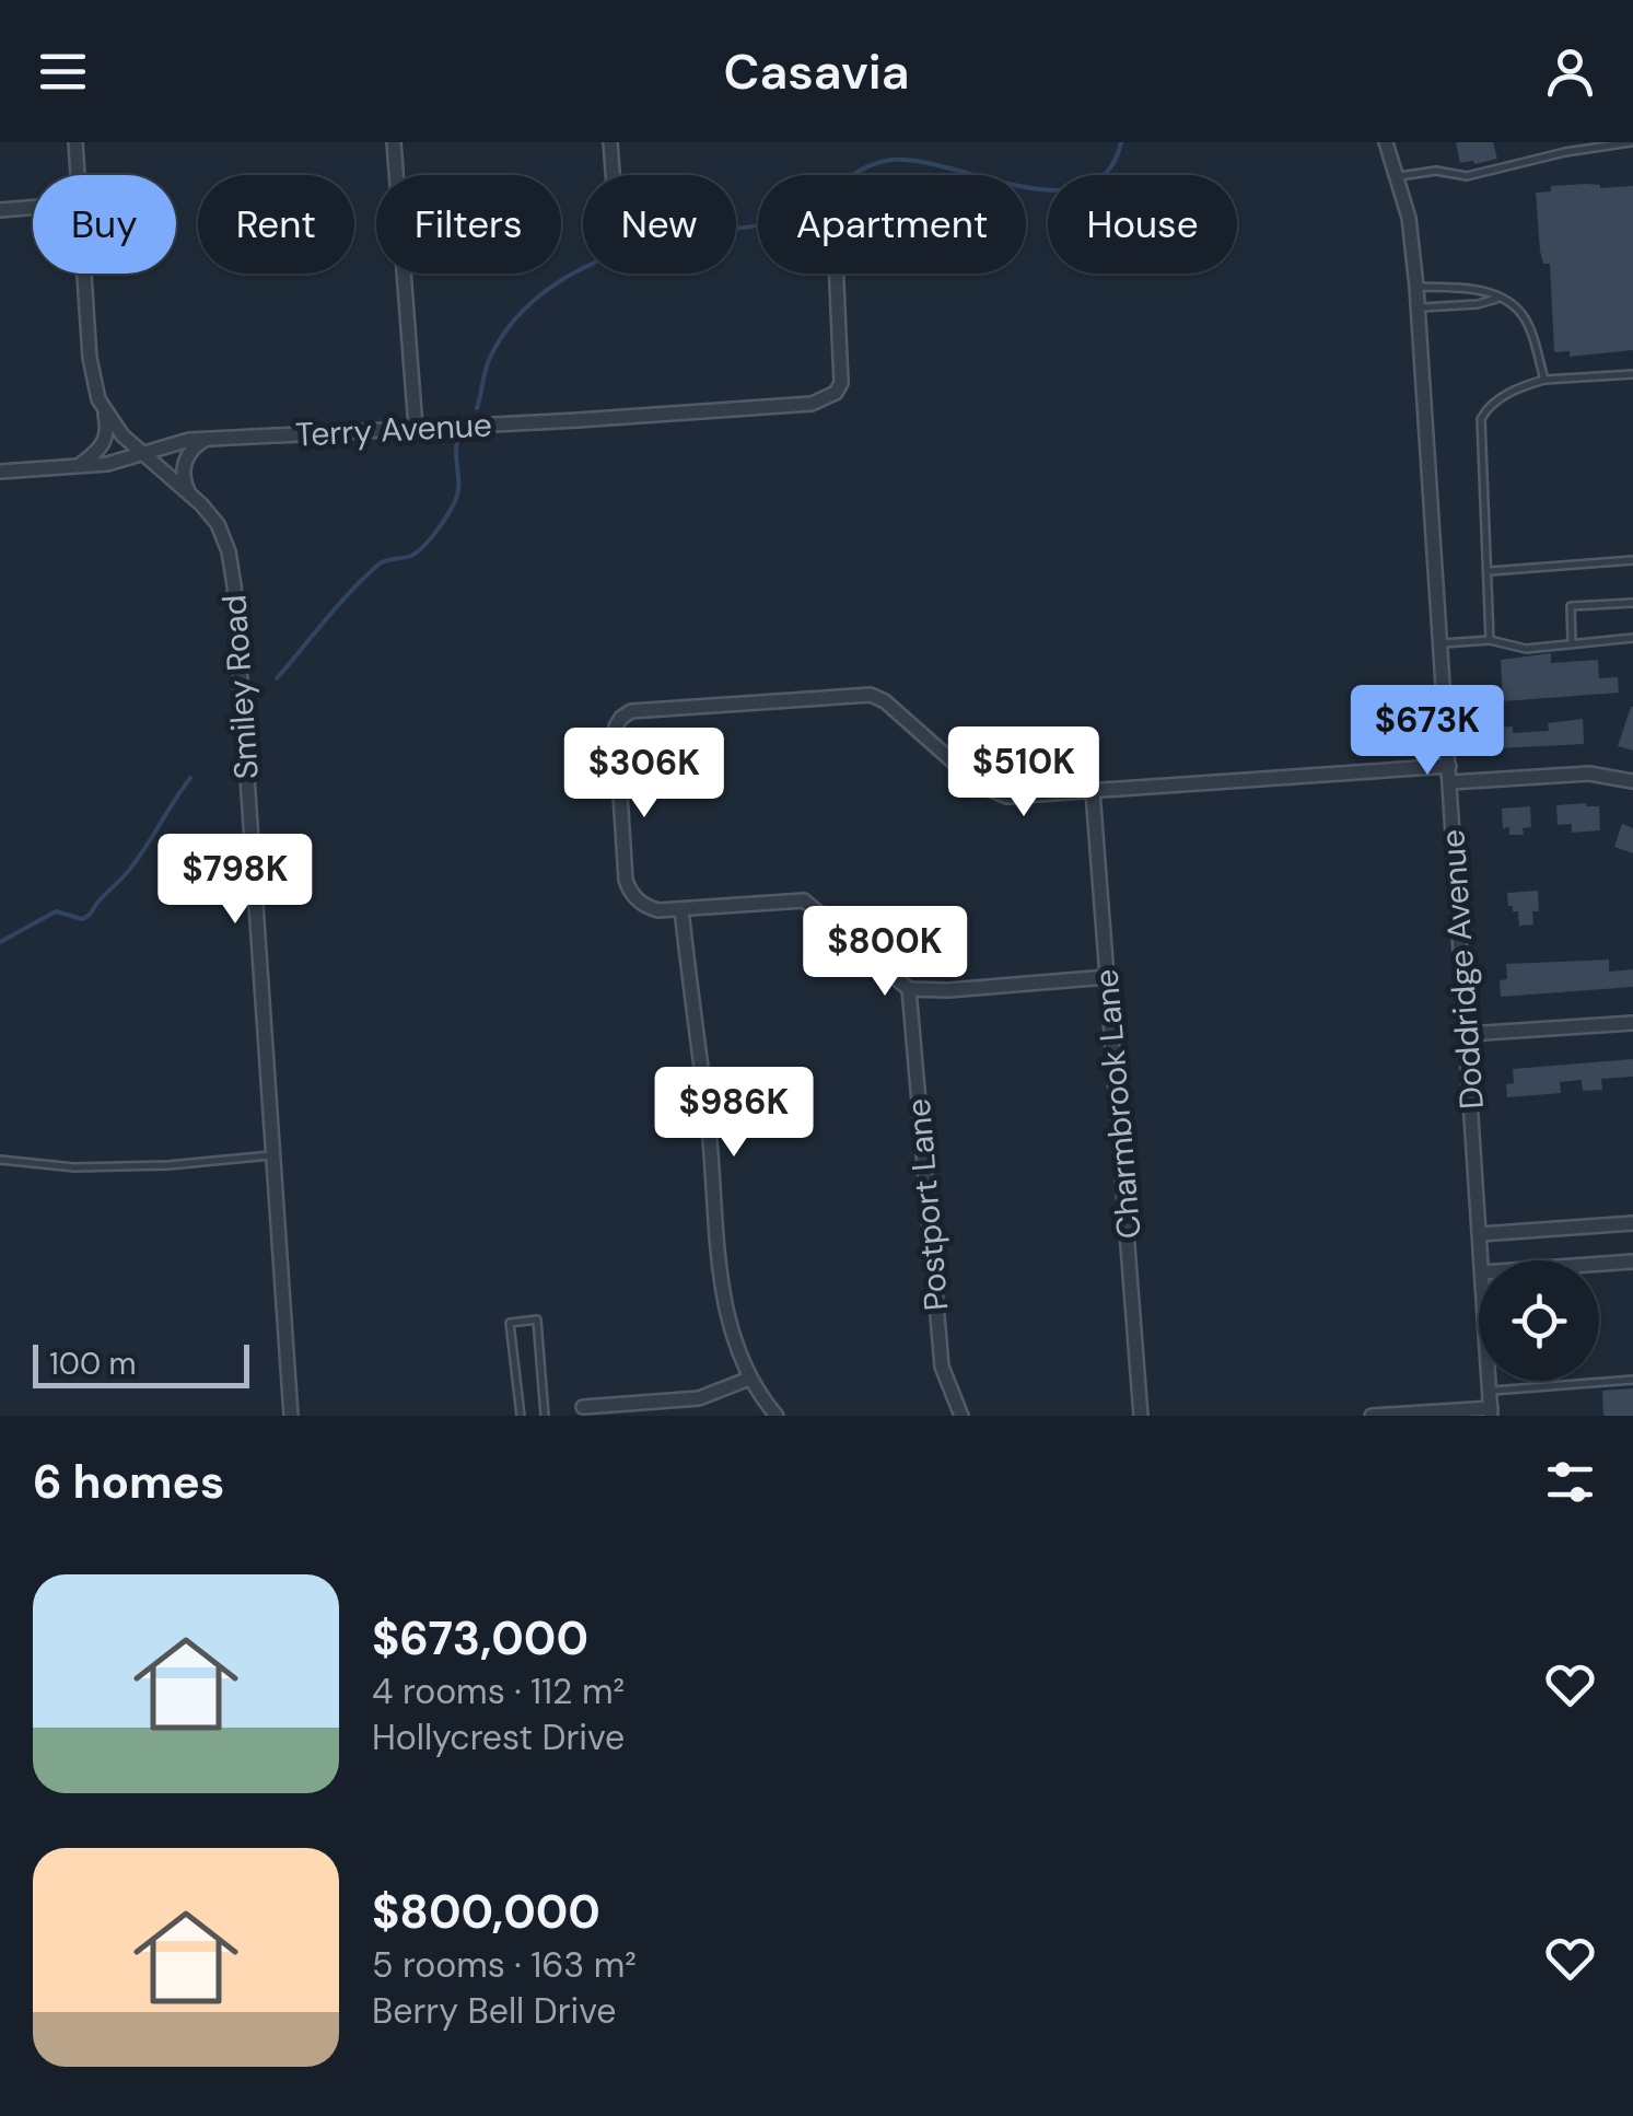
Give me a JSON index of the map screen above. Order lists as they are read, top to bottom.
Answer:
{
  "streets": {
    "street": [
      "Terry Avenue",
      "Smiley Road",
      "Doddridge Avenue",
      "Charmbrook Lane",
      "Postport Lane"
    ]
  },
  "crossings": [
    ["Terry Avenue", "Smiley Road"]
  ],
  "scale_bar": "100 m",
  "page": {
    "header": "Casavia",
    "chip": [
      "Buy",
      "Rent",
      "Filters",
      "New",
      "Apartment",
      "House"
    ],
    "price": [
      "$673K",
      "$510K",
      "$306K",
      "$798K",
      "$800K",
      "$986K"
    ],
    "scale": "100 m",
    "heading": "6 homes",
    "list": [
      {
        "name": "$673,000",
        "note": "4 rooms · 112 m² · Hollycrest Drive"
      },
      {
        "name": "$800,000",
        "note": "5 rooms · 163 m² · Berry Bell Drive"
      }
    ]
  }
}
